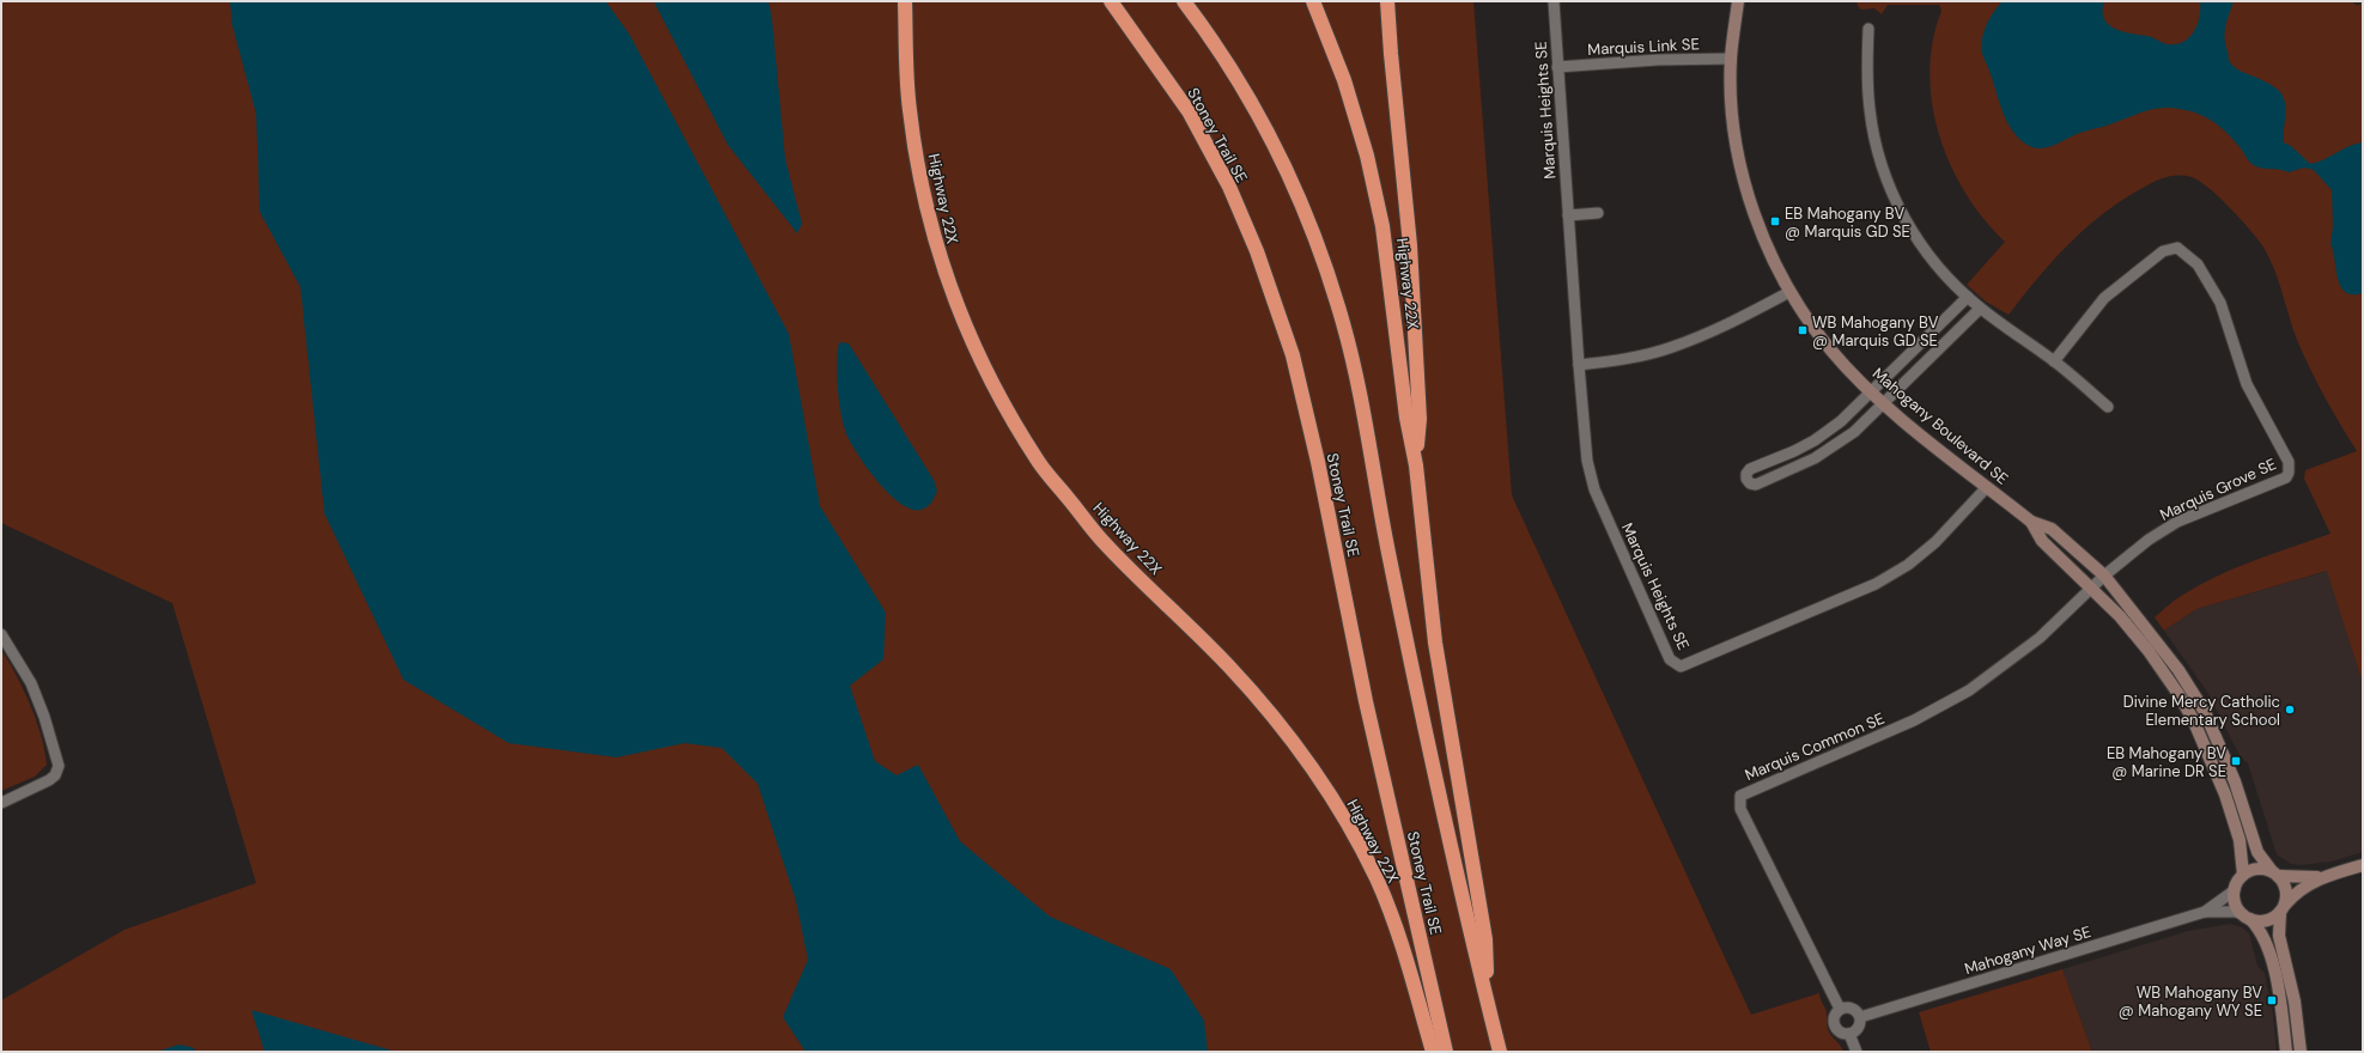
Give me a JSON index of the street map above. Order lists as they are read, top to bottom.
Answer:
{
  "streets": {
    "highway": ["Stoney Trail SE", "Highway 22X"],
    "street": [
      "Marquis Link SE",
      "Marquis Heights SE",
      "Mahogany Boulevard SE",
      "Marquis Grove SE",
      "Marquis Common SE",
      "Mahogany Way SE"
    ]
  },
  "crossings": [
    ["Marquis Link SE", "Marquis Heights SE"],
    ["Marquis Link SE", "Mahogany Boulevard SE"],
    ["Marquis Heights SE", "Mahogany Boulevard SE"],
    ["Mahogany Boulevard SE", "Marquis Grove SE"],
    ["Mahogany Boulevard SE", "Marquis Common SE"],
    ["Mahogany Boulevard SE", "Mahogany Way SE"],
    ["Marquis Grove SE", "Marquis Common SE"],
    ["Marquis Common SE", "Mahogany Way SE"]
  ],
  "places": {
    "transit": [
      "EB Mahogany BV @ Marquis GD SE",
      "WB Mahogany BV @ Marquis GD SE",
      "EB Mahogany BV @ Marine DR SE",
      "WB Mahogany BV @ Mahogany WY SE"
    ],
    "other": ["Divine Mercy Catholic Elementary School"]
  }
}
